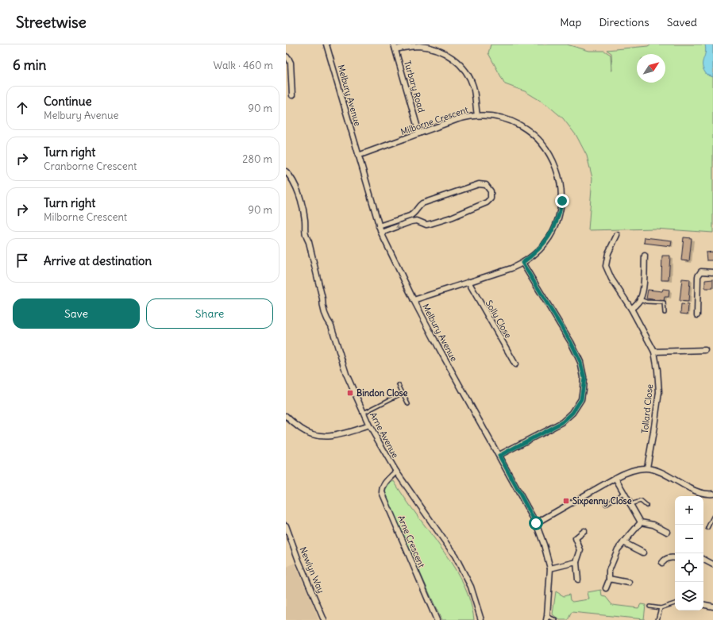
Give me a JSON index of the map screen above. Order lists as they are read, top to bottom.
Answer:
{
  "streets": {
    "street": [
      "Turbary Road",
      "Melbury Avenue",
      "Milborne Crescent",
      "Solly Close",
      "Tollard Close",
      "Arne Avenue",
      "Arne Crescent",
      "Newlyn Way"
    ]
  },
  "crossings": [
    ["Turbary Road", "Milborne Crescent"],
    ["Melbury Avenue", "Milborne Crescent"],
    ["Milborne Crescent", "Solly Close"],
    ["Arne Avenue", "Arne Crescent"]
  ],
  "places": {
    "transit": ["Bindon Close", "Sixpenny Close"]
  },
  "north": "top right",
  "page": {
    "header": "Streetwise",
    "nav": ["Map", "Directions", "Saved"],
    "heading": ["6 min", "Walk · 460 m"],
    "list": [
      ["Continue", "Melbury Avenue", "90 m"],
      ["Turn right", "Cranborne Crescent", "280 m"],
      ["Turn right", "Milborne Crescent", "90 m"],
      "Arrive at destination"
    ],
    "buttons": ["Save", "Share"],
    "map_buttons": ["+", "−"]
  }
}
